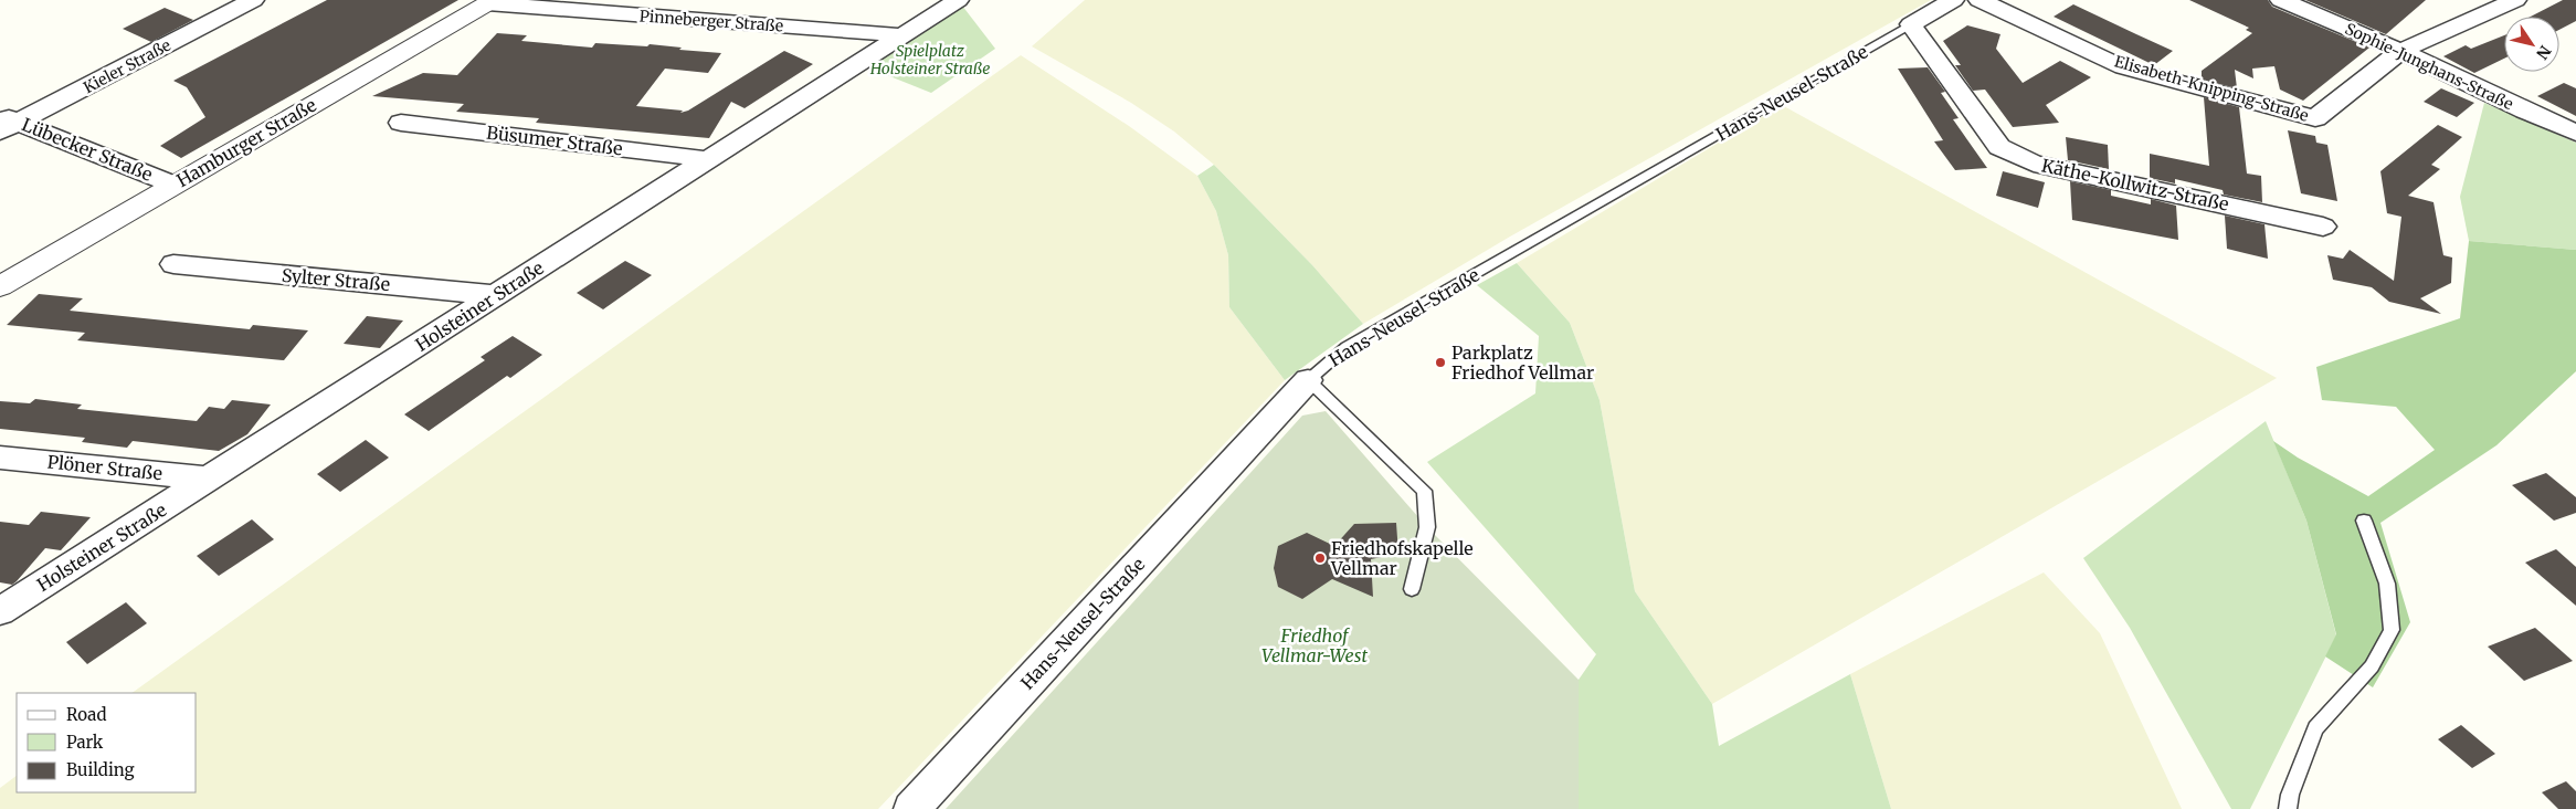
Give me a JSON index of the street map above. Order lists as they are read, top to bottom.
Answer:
{
  "streets": {
    "street": [
      "Pinneberger Straße",
      "Kieler Straße",
      "Sophie-Junghans-Straße",
      "Elisabeth-Knipping-Straße",
      "Hans-Neusel-Straße",
      "Büsumer Straße",
      "Hamburger Straße",
      "Lübecker Straße",
      "Käthe-Kollwitz-Straße",
      "Sylter Straße",
      "Holsteiner Straße",
      "Plöner Straße"
    ]
  },
  "crossings": [
    ["Pinneberger Straße", "Hamburger Straße"],
    ["Pinneberger Straße", "Holsteiner Straße"],
    ["Kieler Straße", "Lübecker Straße"],
    ["Sophie-Junghans-Straße", "Elisabeth-Knipping-Straße"],
    ["Hans-Neusel-Straße", "Käthe-Kollwitz-Straße"],
    ["Büsumer Straße", "Holsteiner Straße"],
    ["Hamburger Straße", "Lübecker Straße"],
    ["Sylter Straße", "Holsteiner Straße"],
    ["Holsteiner Straße", "Plöner Straße"]
  ],
  "parks": ["Spielplatz Holsteiner Straße", "Friedhof Vellmar-West"],
  "places": ["Parkplatz Friedhof Vellmar", "Friedhofskapelle Vellmar"],
  "legend": ["Road", "Park", "Building"],
  "north": "bottom right"
}
